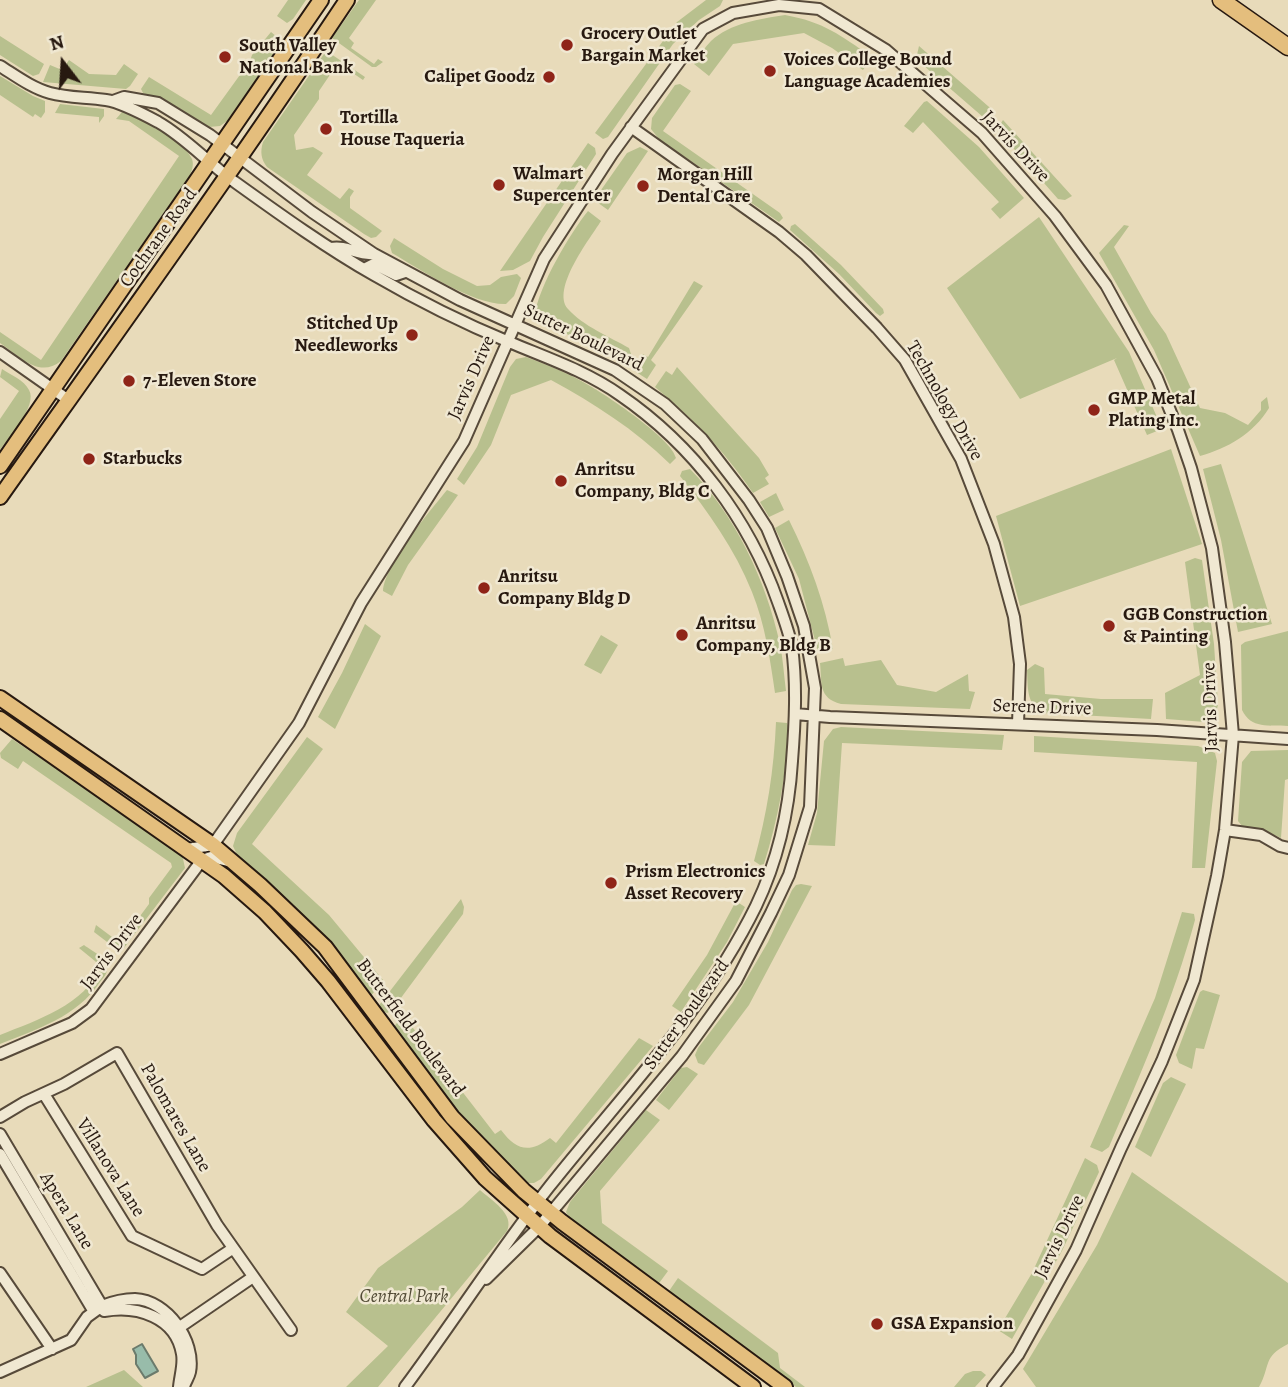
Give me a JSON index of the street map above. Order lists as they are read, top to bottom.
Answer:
{
  "streets": {
    "main road": ["Cochrane Road", "Butterfield Boulevard"],
    "street": [
      "Jarvis Drive",
      "Sutter Boulevard",
      "Technology Drive",
      "Serene Drive",
      "Palomares Lane",
      "Villanova Lane",
      "Apera Lane"
    ]
  },
  "crossings": [
    ["Jarvis Drive", "Sutter Boulevard"],
    ["Jarvis Drive", "Technology Drive"],
    ["Jarvis Drive", "Serene Drive"],
    ["Jarvis Drive", "Butterfield Boulevard"],
    ["Cochrane Road", "Sutter Boulevard"],
    ["Sutter Boulevard", "Serene Drive"],
    ["Sutter Boulevard", "Butterfield Boulevard"],
    ["Technology Drive", "Serene Drive"],
    ["Palomares Lane", "Villanova Lane"]
  ],
  "parks": ["Central Park"],
  "places": [
    "Grocery Outlet Bargain Market",
    "South Valley National Bank",
    "Voices College Bound Language Academies",
    "Calipet Goodz",
    "Tortilla House Taqueria",
    "Walmart Supercenter",
    "Morgan Hill Dental Care",
    "Stitched Up Needleworks",
    "7-Eleven Store",
    "GMP Metal Plating Inc.",
    "Starbucks",
    "Anritsu Company, Bldg C",
    "Anritsu Company Bldg D",
    "GGB Construction & Painting",
    "Anritsu Company, Bldg B",
    "Prism Electronics Asset Recovery",
    "GSA Expansion"
  ],
  "north": "top"
}
